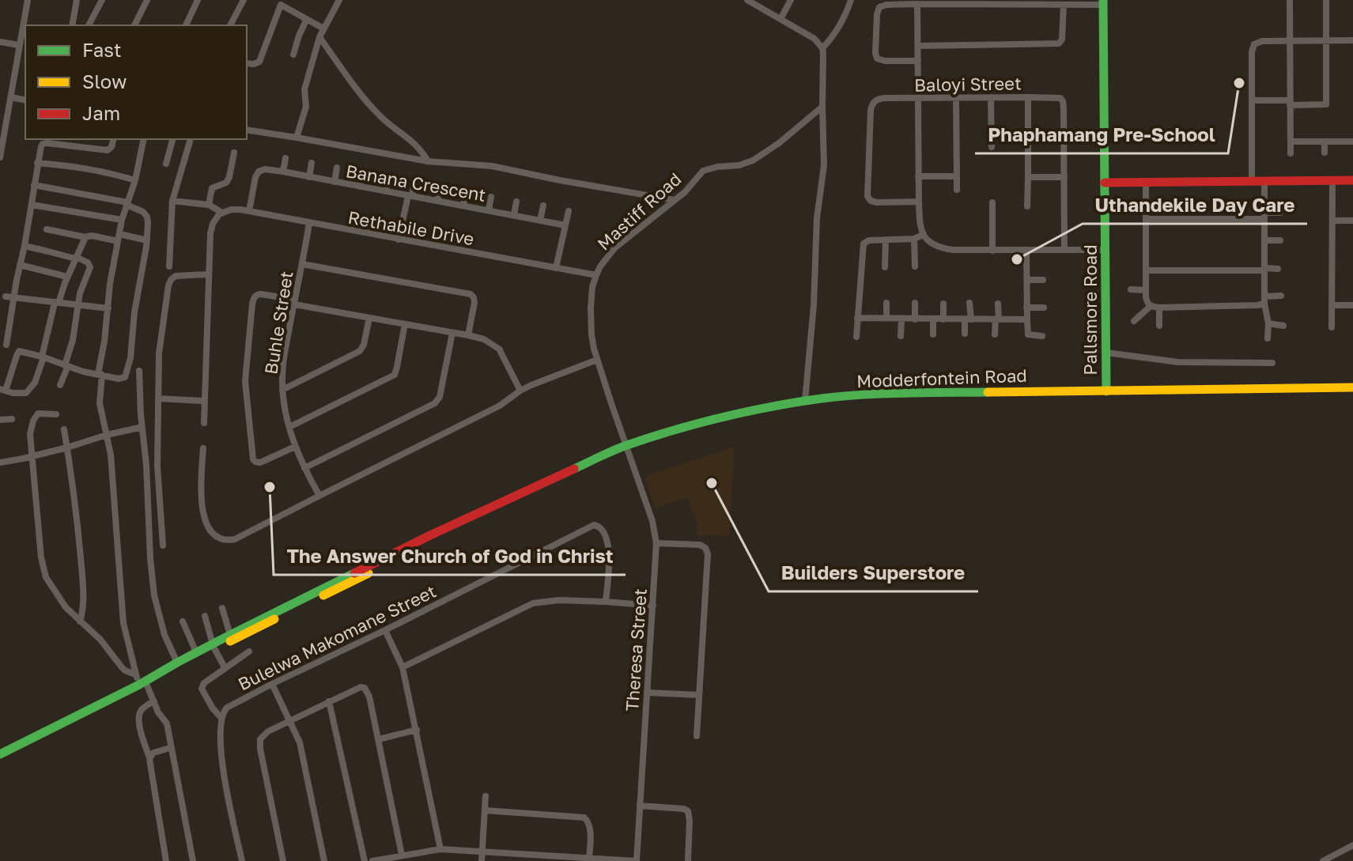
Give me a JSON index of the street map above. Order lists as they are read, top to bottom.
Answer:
{
  "streets": {
    "main road": ["Pallsmore Road", "Modderfontein Road"],
    "street": [
      "Baloyi Street",
      "Banana Crescent",
      "Mastiff Road",
      "Rethabile Drive",
      "Buhle Street",
      "Bulelwa Makomane Street",
      "Theresa Street"
    ]
  },
  "crossings": [
    ["Banana Crescent", "Rethabile Drive"],
    ["Mastiff Road", "Rethabile Drive"],
    ["Mastiff Road", "Modderfontein Road"],
    ["Mastiff Road", "Theresa Street"],
    ["Rethabile Drive", "Buhle Street"],
    ["Pallsmore Road", "Modderfontein Road"],
    ["Modderfontein Road", "Theresa Street"]
  ],
  "places": [
    "Phaphamang Pre-School",
    "Uthandekile Day Care",
    "Builders Superstore",
    "The Answer Church of God in Christ"
  ],
  "legend": ["Fast", "Slow", "Jam"]
}
